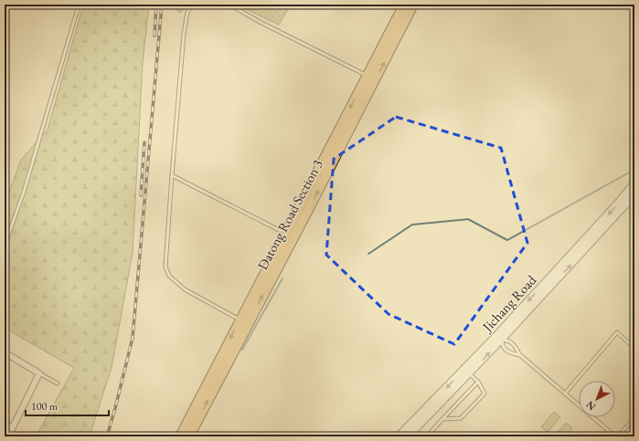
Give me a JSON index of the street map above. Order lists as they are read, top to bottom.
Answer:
{
  "streets": {
    "main road": ["Datong Road Section 3"],
    "street": ["Jichang Road"]
  },
  "scale_bar": "100 m",
  "north": "bottom left"
}
